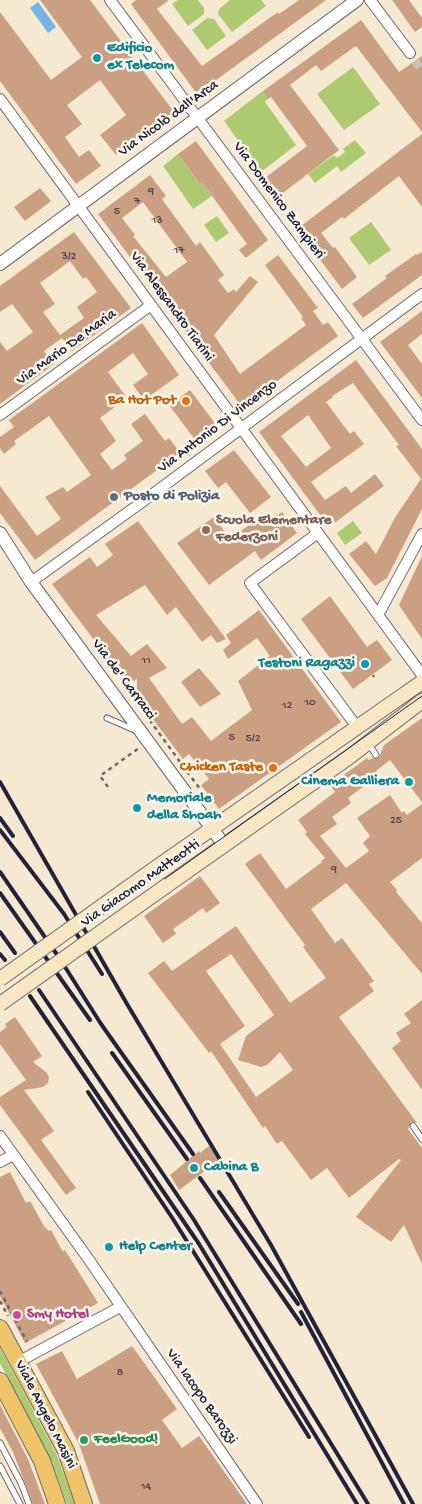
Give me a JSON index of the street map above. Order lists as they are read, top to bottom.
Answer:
{
  "streets": {
    "main road": ["Via Giacomo Matteotti", "Viale Angelo Masini"],
    "street": [
      "Via Nicolò dall'Arca",
      "Via Domenico Zampieri",
      "Via Alessandro Tiarini",
      "Via Mario De Maria",
      "Via Antonio Di Vincenzo",
      "Via de' Carracci",
      "Via Iacopo Barozzi"
    ]
  },
  "crossings": [
    ["Via Nicolò dall'Arca", "Via Domenico Zampieri"],
    ["Via Nicolò dall'Arca", "Via Alessandro Tiarini"],
    ["Via Domenico Zampieri", "Via Antonio Di Vincenzo"],
    ["Via Alessandro Tiarini", "Via Mario De Maria"],
    ["Via Alessandro Tiarini", "Via Antonio Di Vincenzo"],
    ["Via Antonio Di Vincenzo", "Via de' Carracci"],
    ["Via de' Carracci", "Via Giacomo Matteotti"]
  ],
  "places": [
    "Edificio ex Telecom",
    "Ba Hot Pot",
    "Posto di Polizia",
    "Scuola Elementare Federzoni",
    "Testoni Ragazzi",
    "Chicken Taste",
    "Cinema Galliera",
    "Memoriale della Shoah",
    "Cabina B",
    "Help Center",
    "Smy Hotel",
    "FeelGood!"
  ],
  "house_numbers": [
    "9",
    "7",
    "5",
    "13",
    "17",
    "3/2",
    "11",
    "10",
    "12",
    "5",
    "5/2",
    "25",
    "9",
    "8",
    "14"
  ]
}
